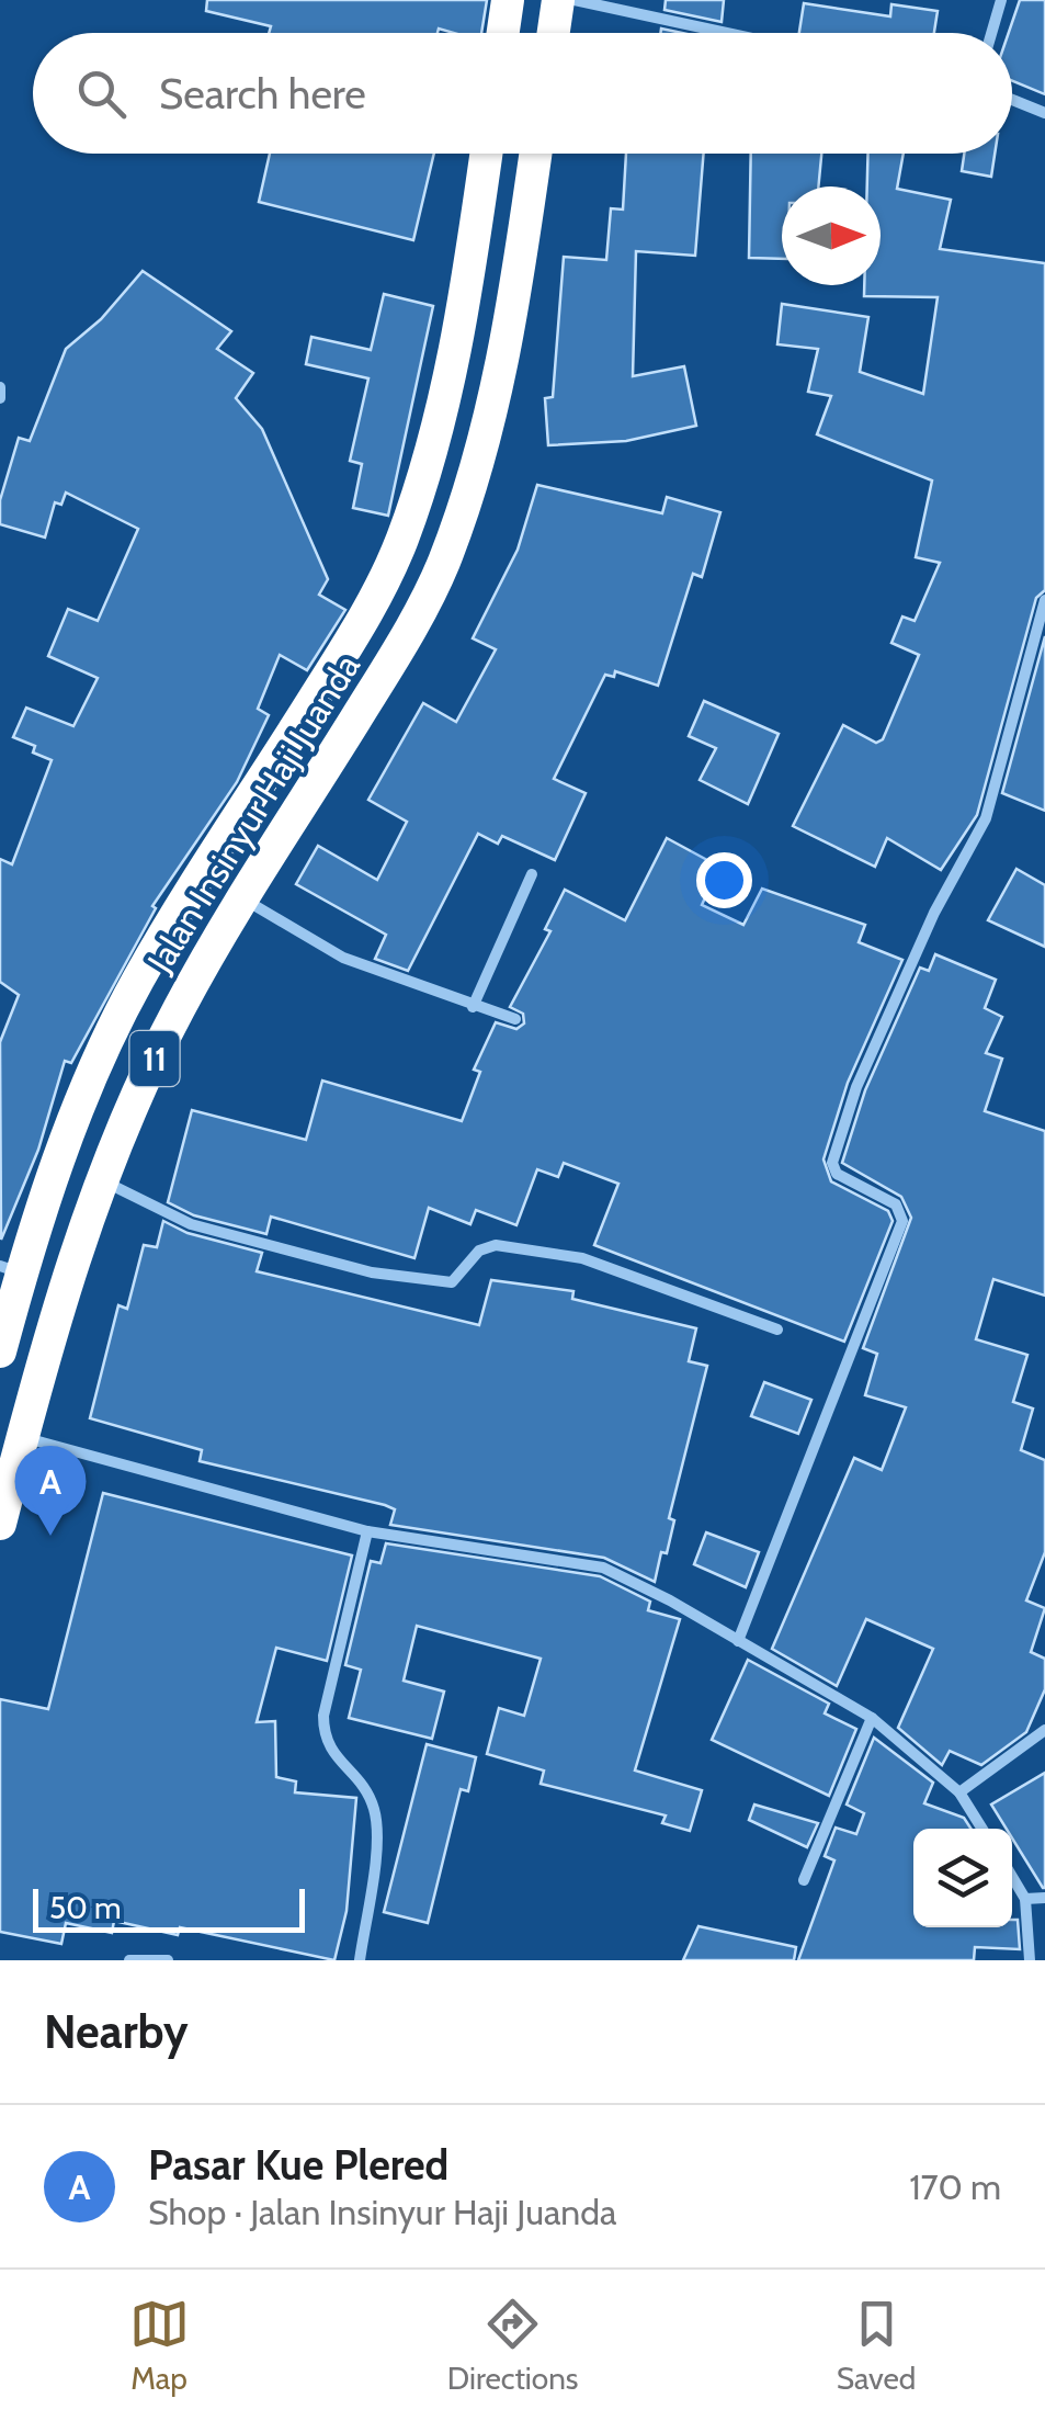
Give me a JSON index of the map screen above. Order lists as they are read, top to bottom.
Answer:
{
  "streets": {
    "highway": ["Jalan Insinyur Haji Juanda", "11"]
  },
  "scale_bar": "50 m",
  "north": "right",
  "page": {
    "search": "Search here",
    "pins": "A",
    "scale": "50 m",
    "heading": "Nearby",
    "list": [
      {
        "mark": "A",
        "name": "Pasar Kue Plered",
        "note": "Shop · Jalan Insinyur Haji Juanda",
        "value": "170 m"
      }
    ],
    "nav": ["Map", "Directions", "Saved"]
  }
}
